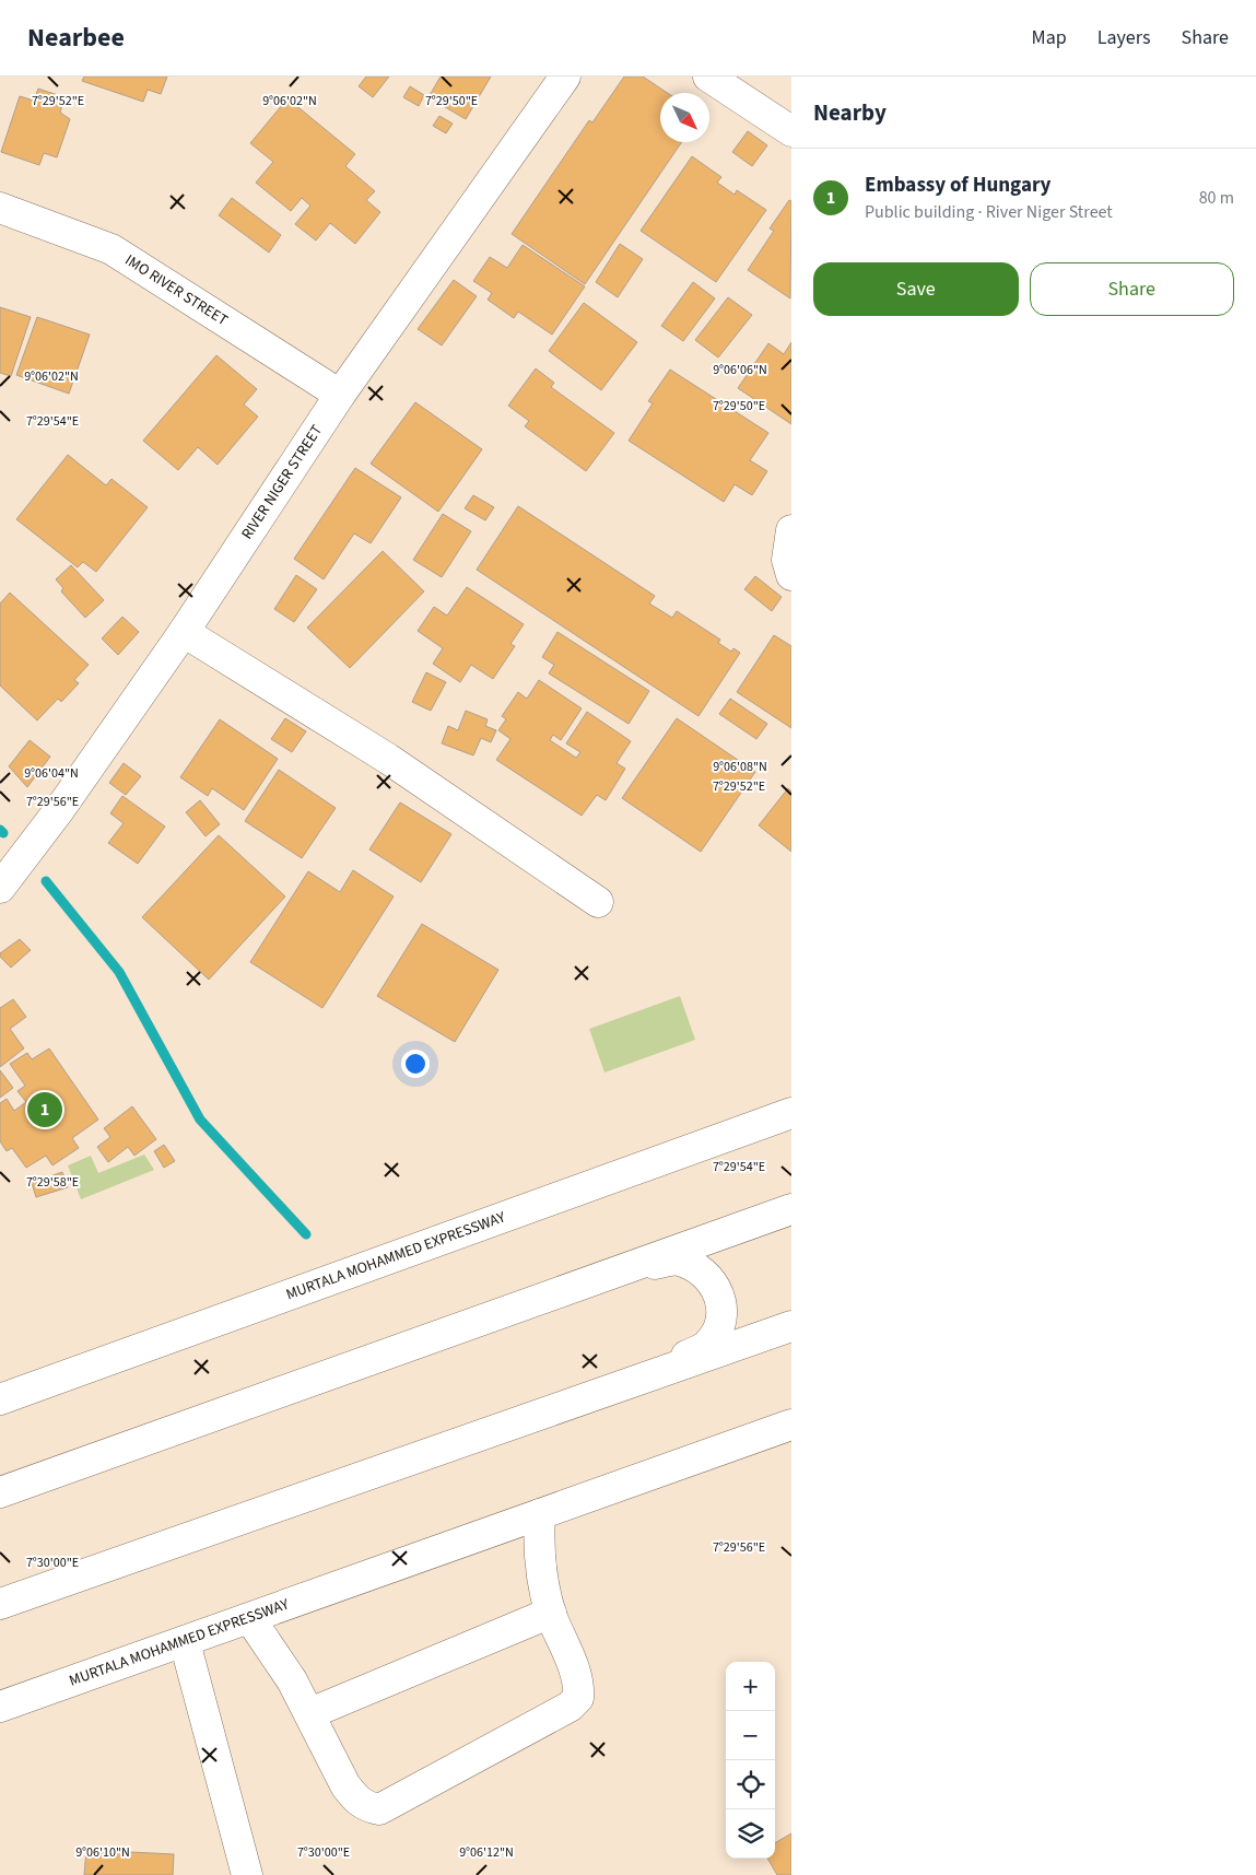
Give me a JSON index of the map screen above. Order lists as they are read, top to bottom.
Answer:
{
  "streets": {
    "main road": ["IMO RIVER STREET", "RIVER NIGER STREET", "MURTALA MOHAMMED EXPRESSWAY"]
  },
  "crossings": [
    ["IMO RIVER STREET", "RIVER NIGER STREET"]
  ],
  "north": "bottom right",
  "page": {
    "header": "Nearbee",
    "nav": ["Map", "Layers", "Share"],
    "heading": "Nearby",
    "list": [
      {
        "mark": "1",
        "name": "Embassy of Hungary",
        "note": "Public building · River Niger Street",
        "value": "80 m"
      }
    ],
    "buttons": ["Save", "Share"],
    "pins": "1",
    "map_buttons": ["+", "−"]
  },
  "coordinates": [
    "7°29'52\"E",
    "7°29'50\"E",
    "9°06'02\"N",
    "9°06'06\"N",
    "7°29'54\"E",
    "9°06'08\"N",
    "9°06'04\"N",
    "7°29'56\"E",
    "7°29'58\"E",
    "7°30'00\"E",
    "9°06'10\"N",
    "9°06'12\"N"
  ]
}
